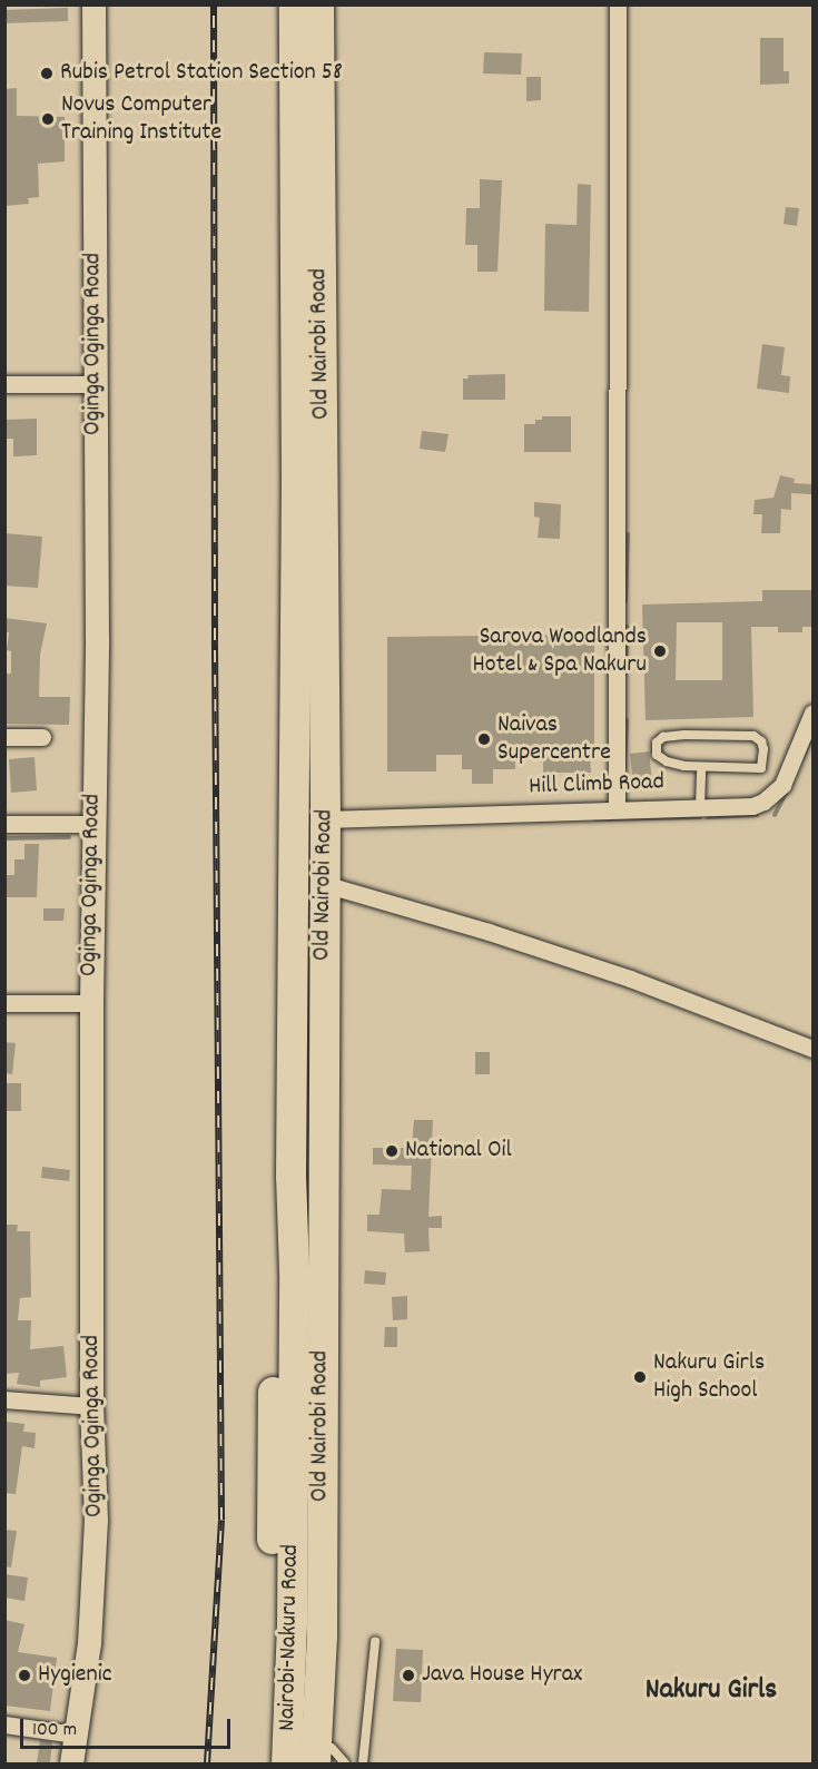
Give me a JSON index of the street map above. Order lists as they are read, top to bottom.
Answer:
{
  "streets": {
    "highway": ["Old Nairobi Road", "Nairobi-Nakuru Road"],
    "street": ["Oginga Oginga Road", "Hill Climb Road"]
  },
  "crossings": [
    ["Old Nairobi Road", "Hill Climb Road"],
    ["Old Nairobi Road", "Nairobi-Nakuru Road"]
  ],
  "districts": ["Nakuru Girls"],
  "places": [
    "Rubis Petrol Station Section 58",
    "Novus Computer Training Institute",
    "Sarova Woodlands Hotel & Spa Nakuru",
    "Naivas Supercentre",
    "National Oil",
    "Nakuru Girls High School",
    "Hygienic",
    "Java House Hyrax"
  ],
  "scale_bar": "100 m"
}
